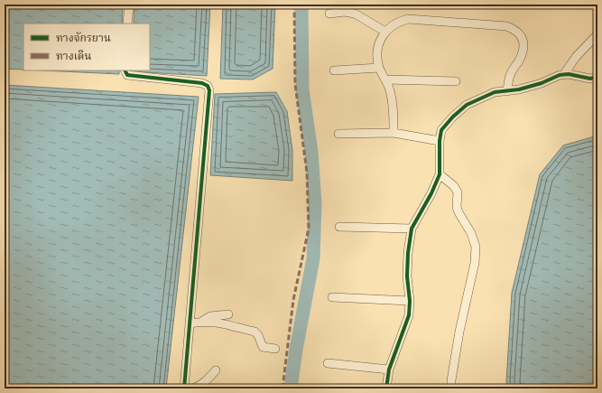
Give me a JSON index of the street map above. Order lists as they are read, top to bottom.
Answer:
{
  "legend": ["ทางจักรยาน", "ทางเดิน"]
}
